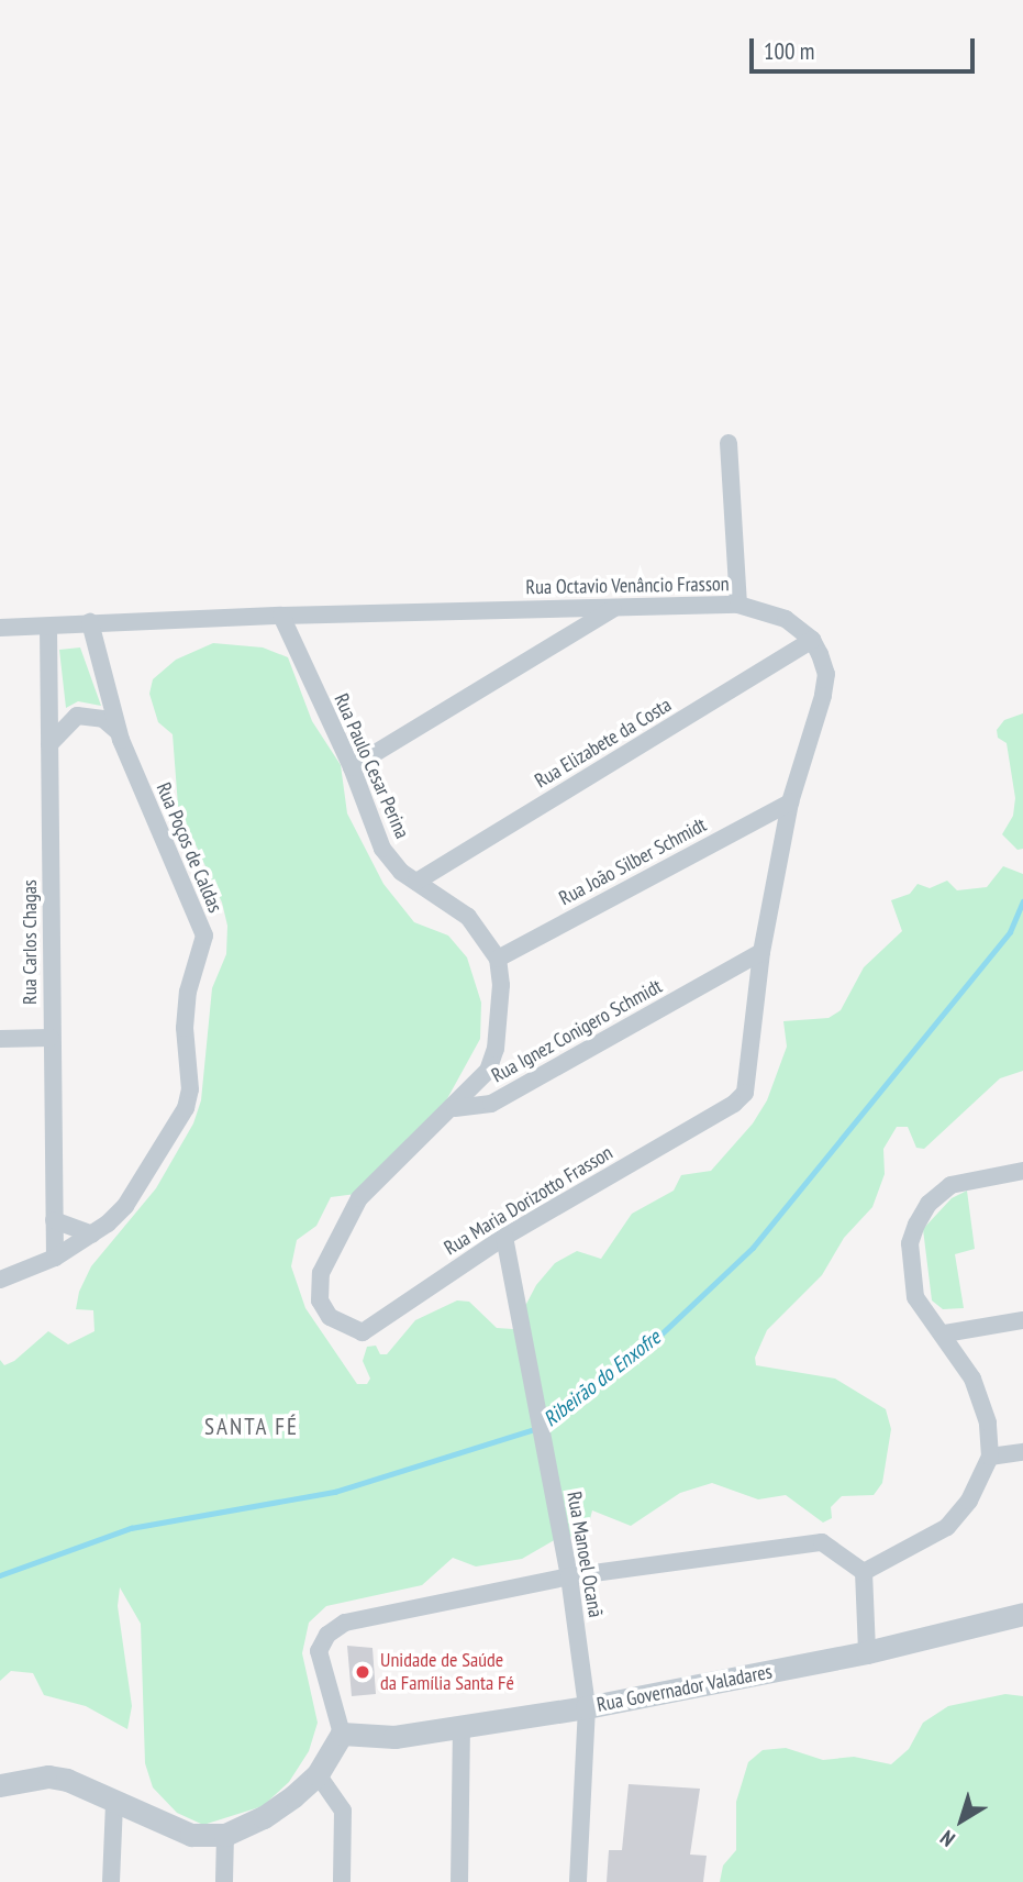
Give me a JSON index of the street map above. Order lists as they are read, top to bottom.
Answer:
{
  "streets": {
    "street": [
      "Rua Octavio Venâncio Frasson",
      "Rua Elizabete da Costa",
      "Rua Paulo Cesar Perina",
      "Rua Poços de Caldas",
      "Rua João Silber Schmidt",
      "Rua Carlos Chagas",
      "Rua Ignez Conigero Schmidt",
      "Rua Maria Dorizotto Frasson",
      "Rua Manoel Ocanã",
      "Rua Governador Valadares"
    ]
  },
  "crossings": [
    ["Rua Octavio Venâncio Frasson", "Rua Elizabete da Costa"],
    ["Rua Octavio Venâncio Frasson", "Rua Paulo Cesar Perina"],
    ["Rua Octavio Venâncio Frasson", "Rua Poços de Caldas"],
    ["Rua Octavio Venâncio Frasson", "Rua Carlos Chagas"],
    ["Rua Elizabete da Costa", "Rua Paulo Cesar Perina"],
    ["Rua Paulo Cesar Perina", "Rua João Silber Schmidt"],
    ["Rua Poços de Caldas", "Rua Carlos Chagas"],
    ["Rua Ignez Conigero Schmidt", "Rua Maria Dorizotto Frasson"],
    ["Rua Maria Dorizotto Frasson", "Rua Manoel Ocanã"],
    ["Rua Manoel Ocanã", "Rua Governador Valadares"]
  ],
  "districts": ["SANTA FÉ"],
  "water": ["Ribeirão do Enxofre"],
  "places": ["Unidade de Saúde da Família Santa Fé"],
  "scale_bar": "100 m",
  "north": "bottom left"
}
